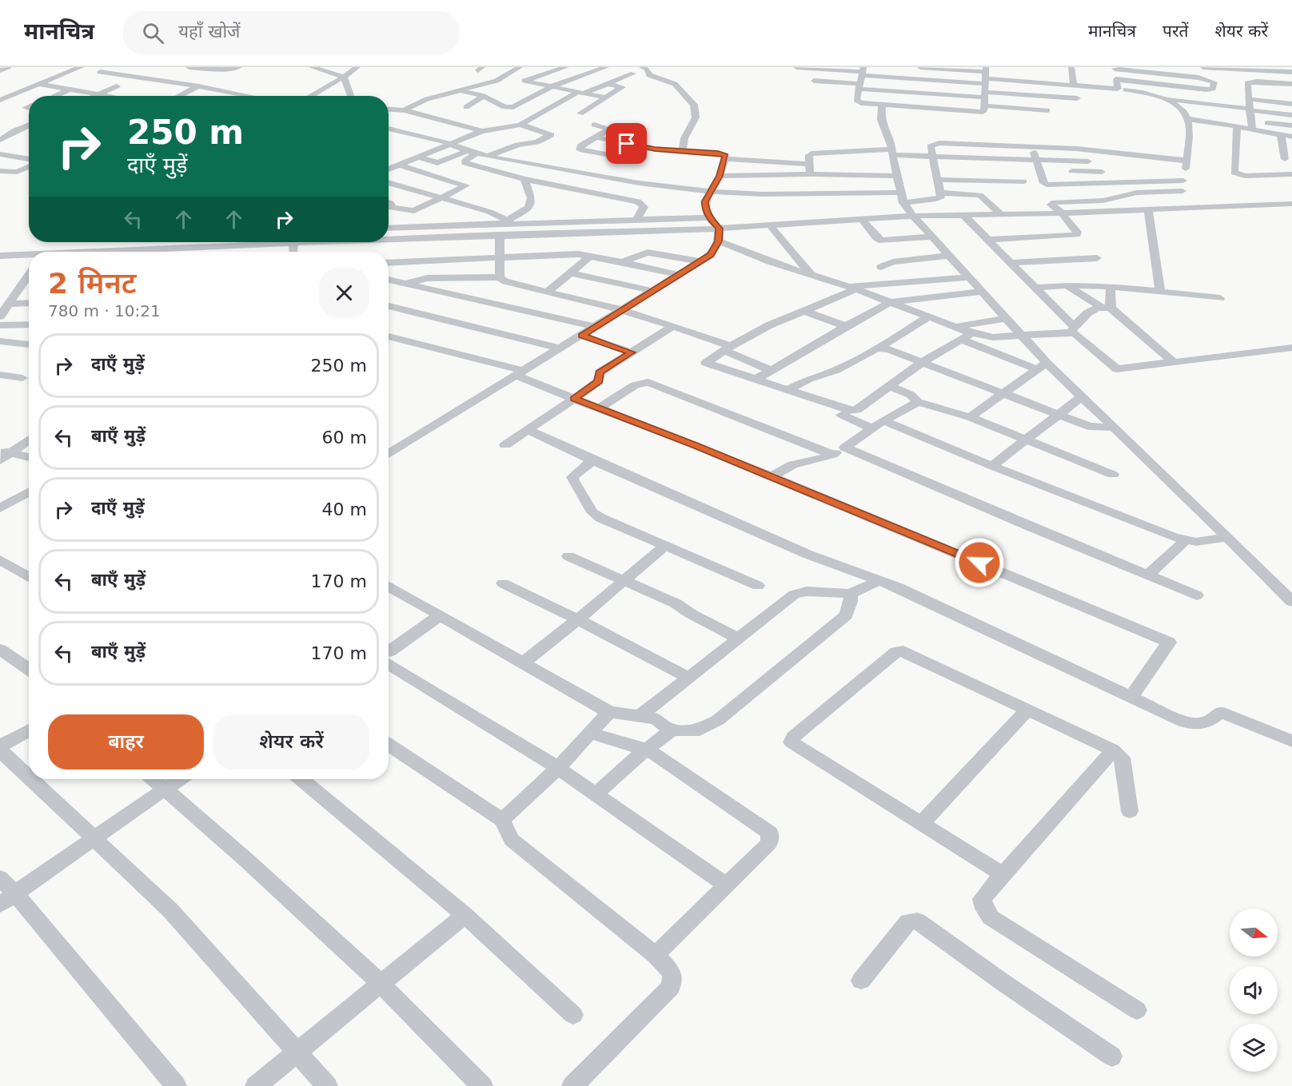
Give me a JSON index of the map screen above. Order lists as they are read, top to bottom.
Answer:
{
  "north": "right",
  "page": {
    "header": "मानचित्र",
    "search": "यहाँ खोजें",
    "nav": ["मानचित्र", "परतें", "शेयर करें"],
    "turn": ["250 m", "दाएँ मुड़ें"],
    "heading": ["2 मिनट", "780 m · 10:21"],
    "list": [
      {
        "name": "दाएँ मुड़ें",
        "value": "250 m"
      },
      {
        "name": "बाएँ मुड़ें",
        "value": "60 m"
      },
      {
        "name": "दाएँ मुड़ें",
        "value": "40 m"
      },
      {
        "name": "बाएँ मुड़ें",
        "value": "170 m"
      },
      {
        "name": "बाएँ मुड़ें",
        "value": "170 m"
      }
    ],
    "buttons": ["बाहर", "शेयर करें"]
  }
}
